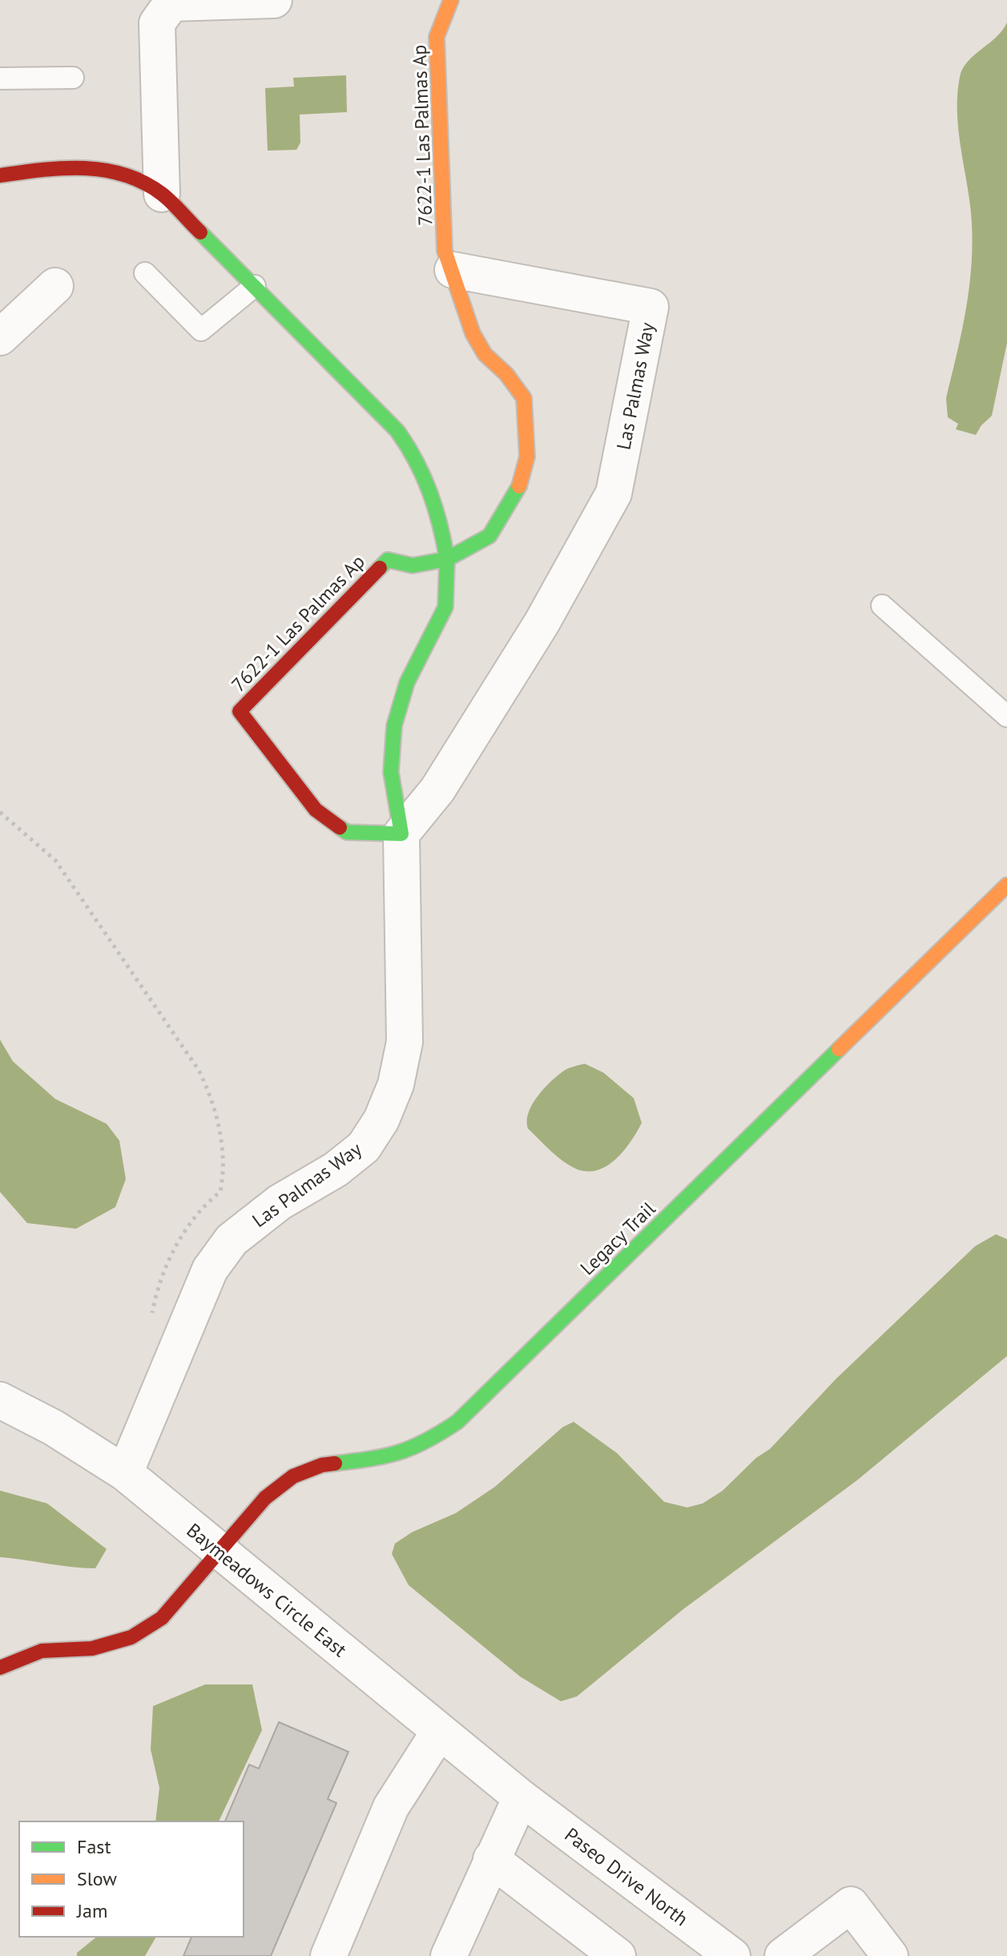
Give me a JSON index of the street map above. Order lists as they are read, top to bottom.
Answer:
{
  "streets": {
    "street": [
      "7622-1 Las Palmas Ap",
      "Las Palmas Way",
      "Legacy Trail",
      "Baymeadows Circle East",
      "Paseo Drive North"
    ]
  },
  "crossings": [
    ["7622-1 Las Palmas Ap", "Las Palmas Way"],
    ["Las Palmas Way", "Baymeadows Circle East"],
    ["Legacy Trail", "Baymeadows Circle East"],
    ["Baymeadows Circle East", "Paseo Drive North"]
  ],
  "legend": ["Fast", "Slow", "Jam"]
}
